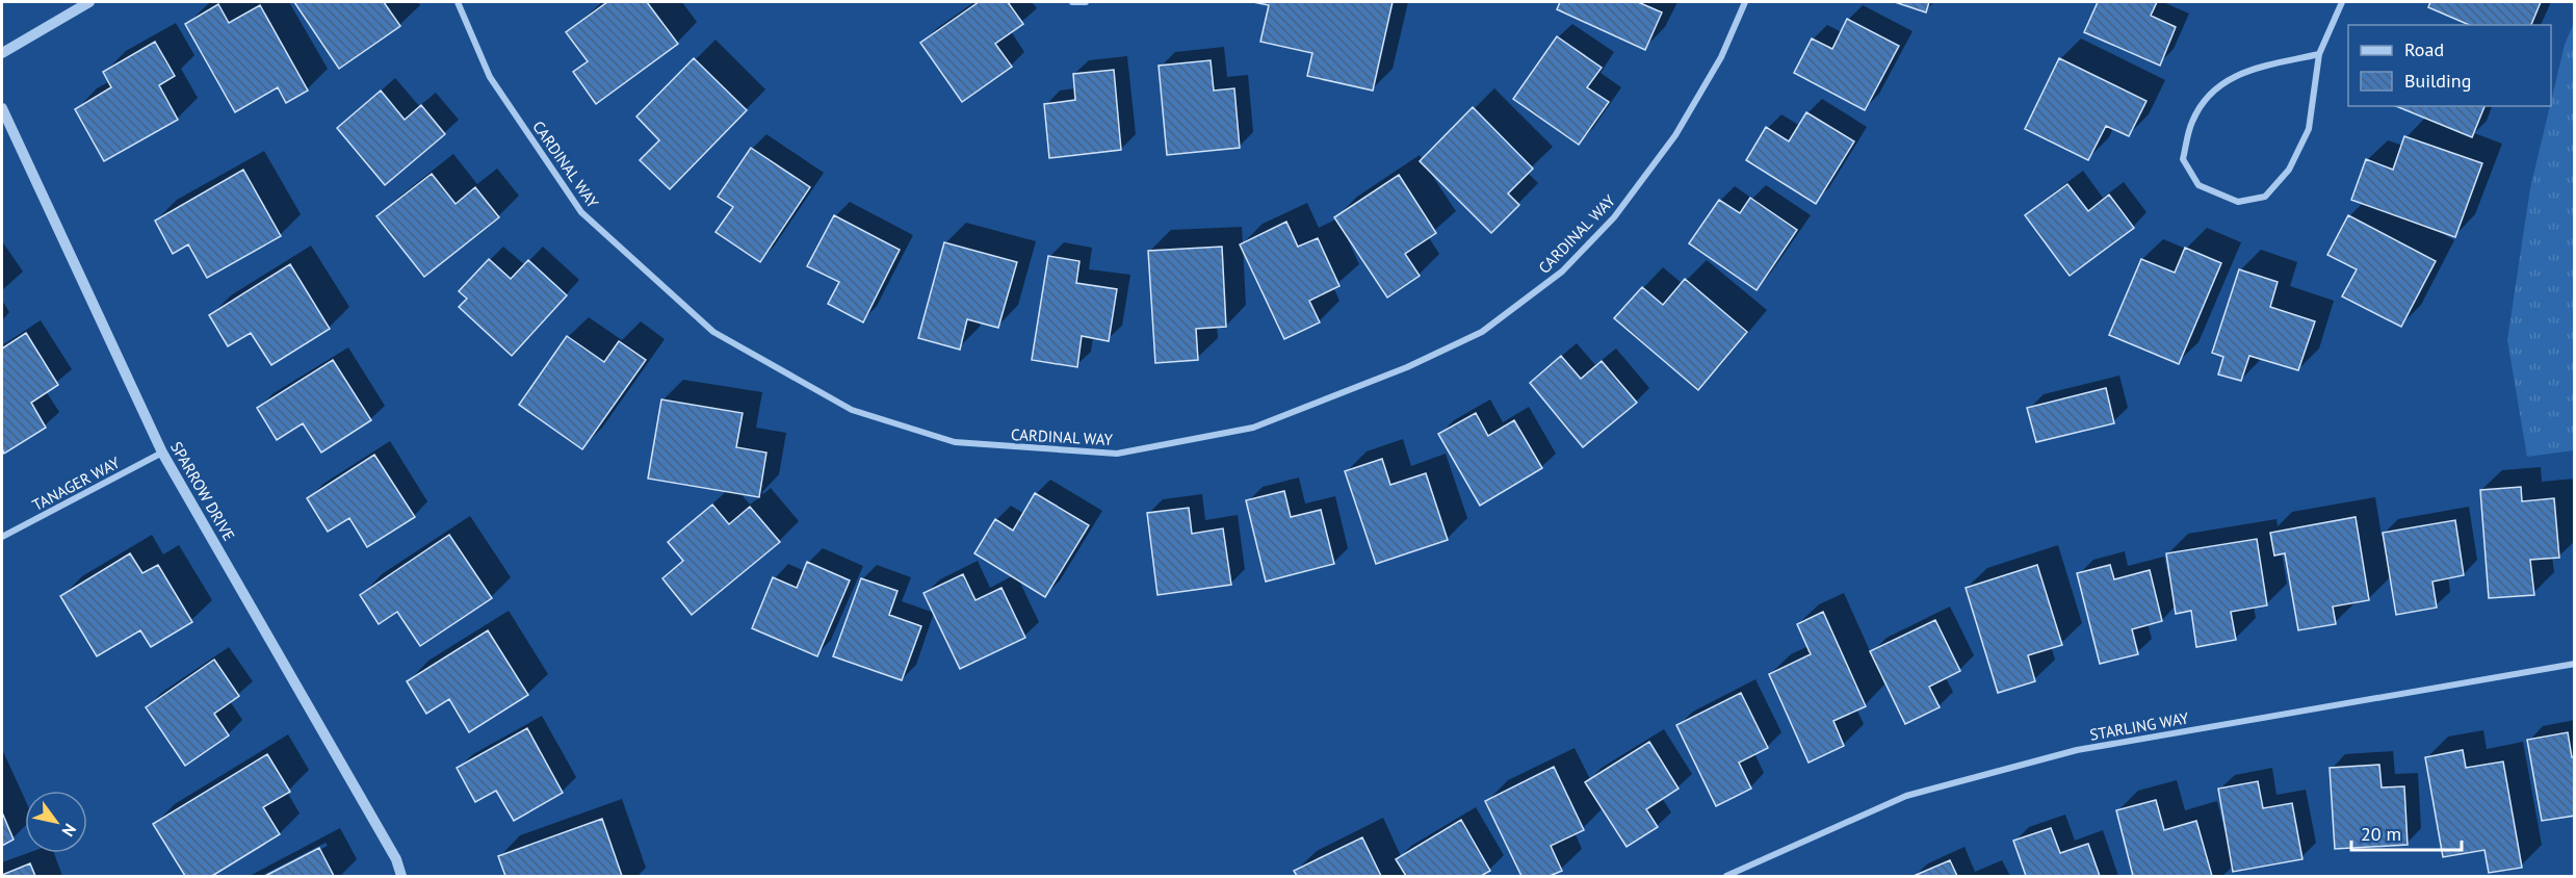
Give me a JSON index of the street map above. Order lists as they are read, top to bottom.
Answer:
{
  "streets": {
    "street": [
      "CARDINAL WAY",
      "TANAGER WAY",
      "SPARROW DRIVE",
      "STARLING WAY"
    ]
  },
  "crossings": [
    ["TANAGER WAY", "SPARROW DRIVE"]
  ],
  "legend": ["Road", "Building"],
  "scale_bar": "20 m",
  "north": "bottom right"
}
